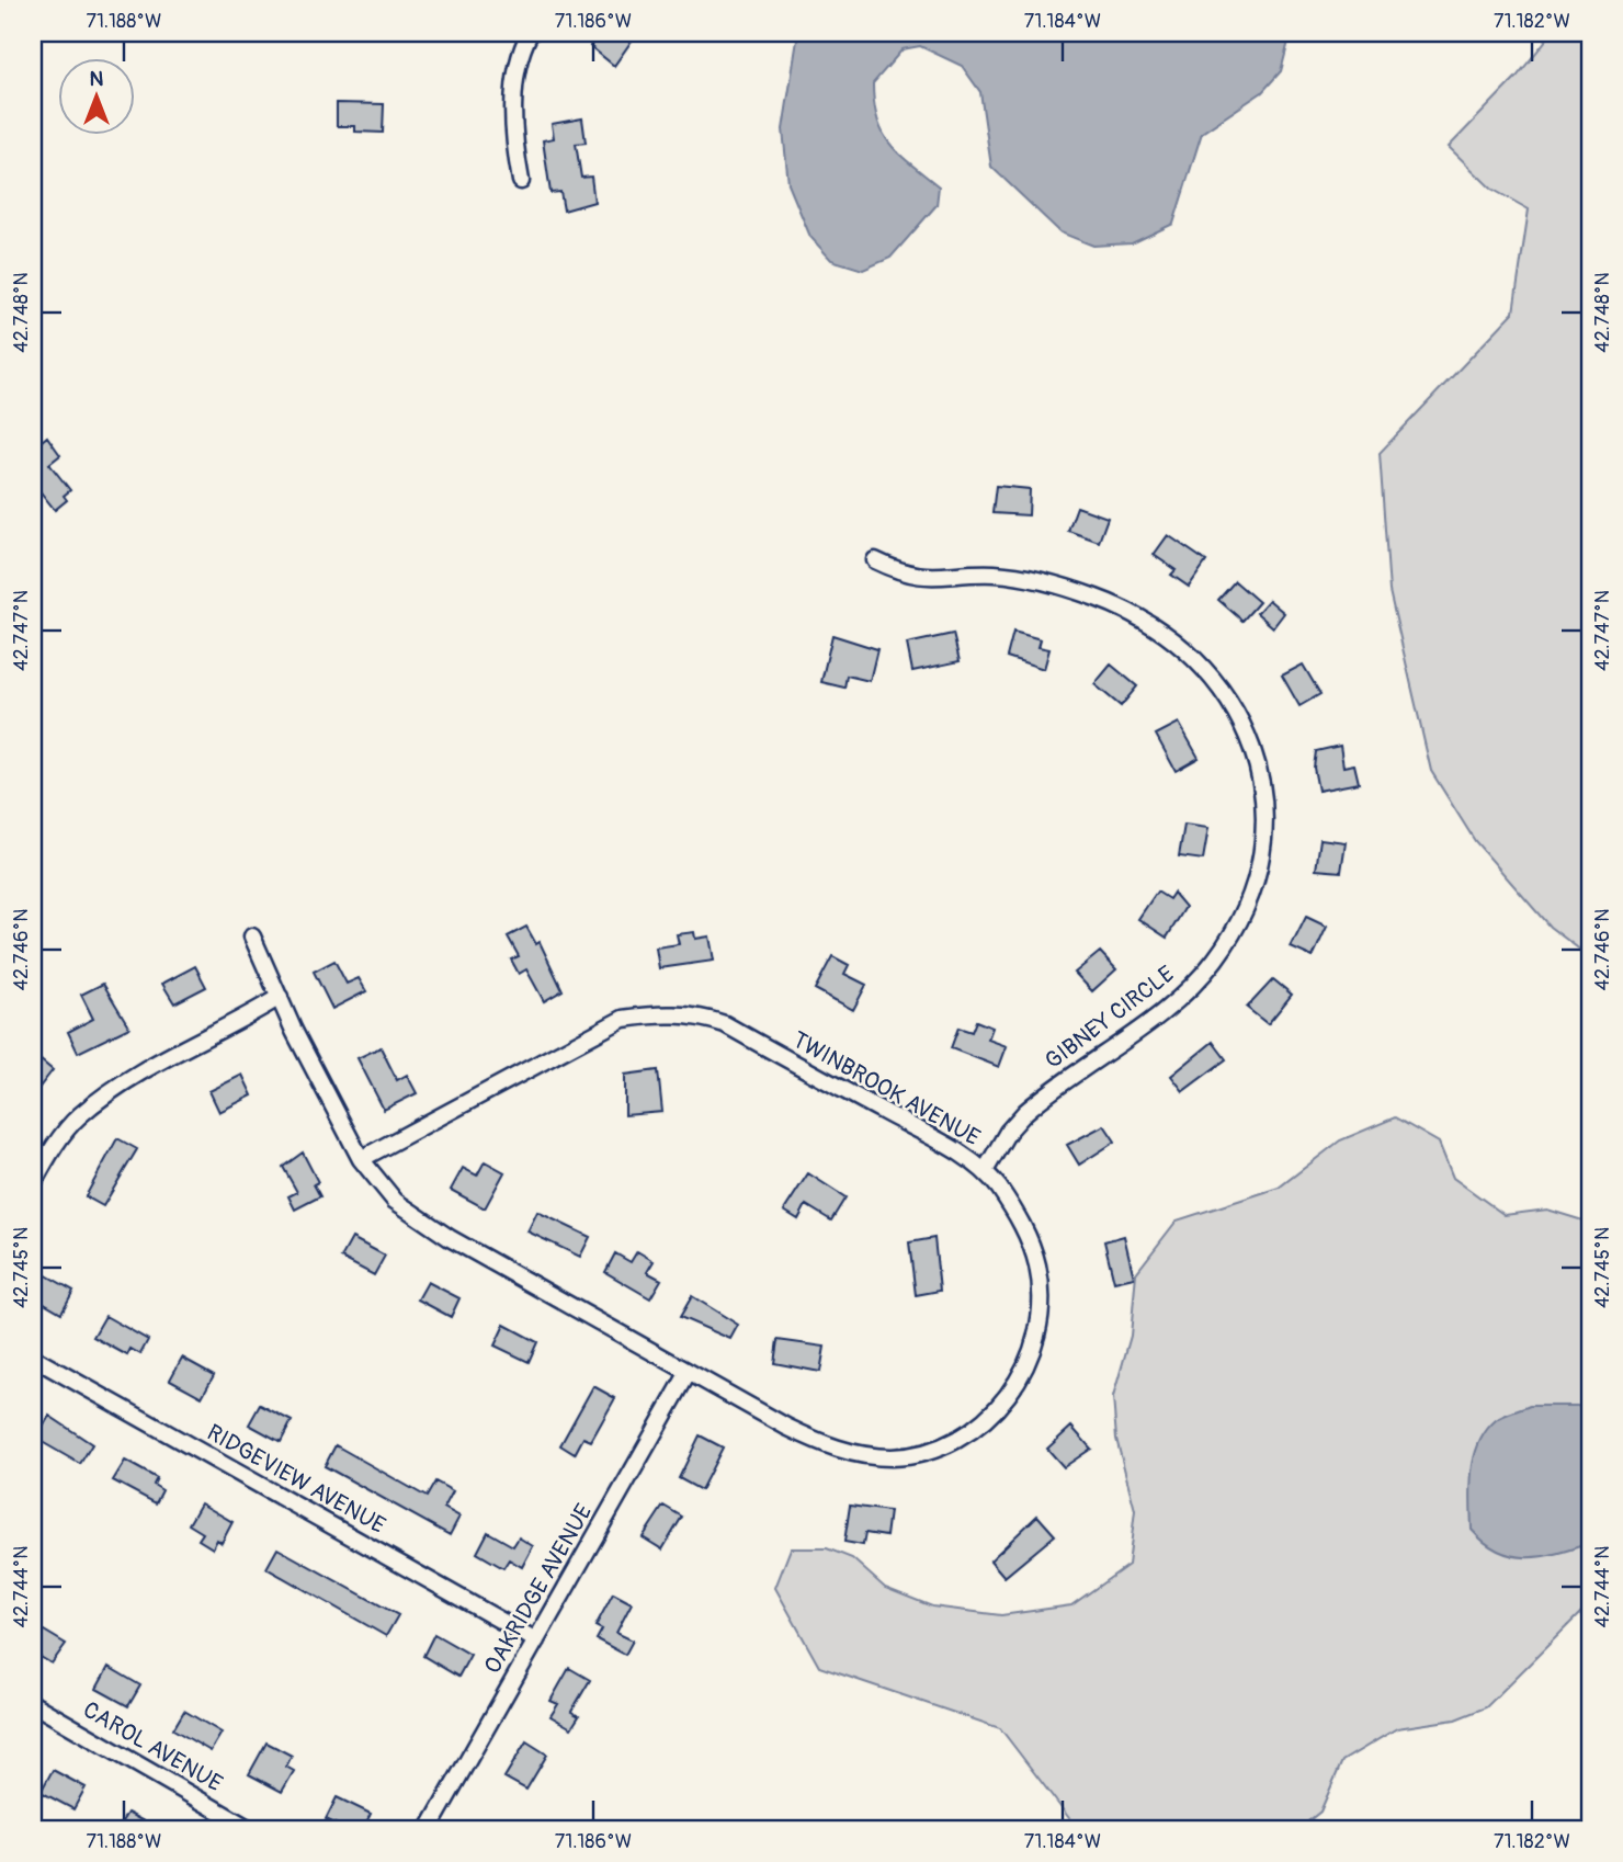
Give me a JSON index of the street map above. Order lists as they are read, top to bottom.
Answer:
{
  "streets": {
    "street": [
      "GIBNEY CIRCLE",
      "TWINBROOK AVENUE",
      "RIDGEVIEW AVENUE",
      "OAKRIDGE AVENUE",
      "CAROL AVENUE"
    ]
  },
  "crossings": [
    ["GIBNEY CIRCLE", "TWINBROOK AVENUE"],
    ["TWINBROOK AVENUE", "OAKRIDGE AVENUE"],
    ["RIDGEVIEW AVENUE", "OAKRIDGE AVENUE"]
  ],
  "north": "top",
  "coordinates": [
    "71.188°W",
    "71.186°W",
    "71.184°W",
    "71.182°W",
    "42.748°N",
    "42.747°N",
    "42.746°N",
    "42.745°N",
    "42.744°N"
  ]
}
